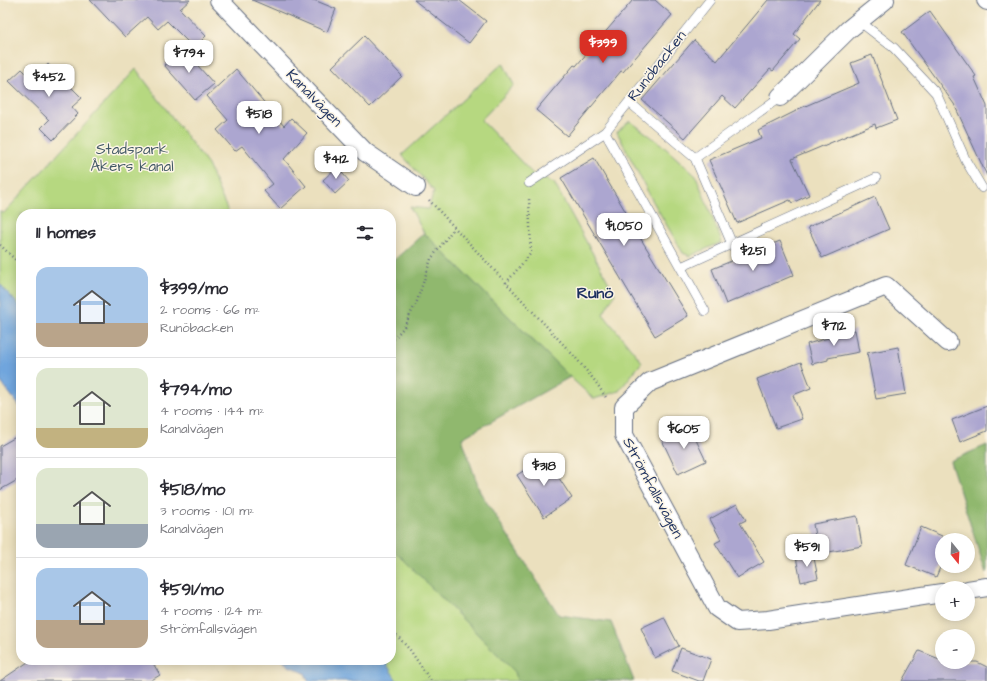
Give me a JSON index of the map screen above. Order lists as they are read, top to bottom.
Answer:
{
  "streets": {
    "street": ["Kanalvägen", "Strömfallsvägen"],
    "lane": ["Runöbacken"]
  },
  "districts": ["Runö"],
  "parks": ["Stadspark Åkers kanal"],
  "north": "bottom",
  "page": {
    "price": [
      "$399",
      "$794",
      "$452",
      "$518",
      "$412",
      "$1,050",
      "$251",
      "$712",
      "$605",
      "$318",
      "$591"
    ],
    "heading": "11 homes",
    "list": [
      {
        "name": "$399/mo",
        "note": "2 rooms · 66 m² · Runöbacken"
      },
      {
        "name": "$794/mo",
        "note": "4 rooms · 144 m² · Kanalvägen"
      },
      {
        "name": "$518/mo",
        "note": "3 rooms · 101 m² · Kanalvägen"
      },
      {
        "name": "$591/mo",
        "note": "4 rooms · 124 m² · Strömfallsvägen"
      }
    ],
    "map_buttons": ["+", "−"]
  }
}
